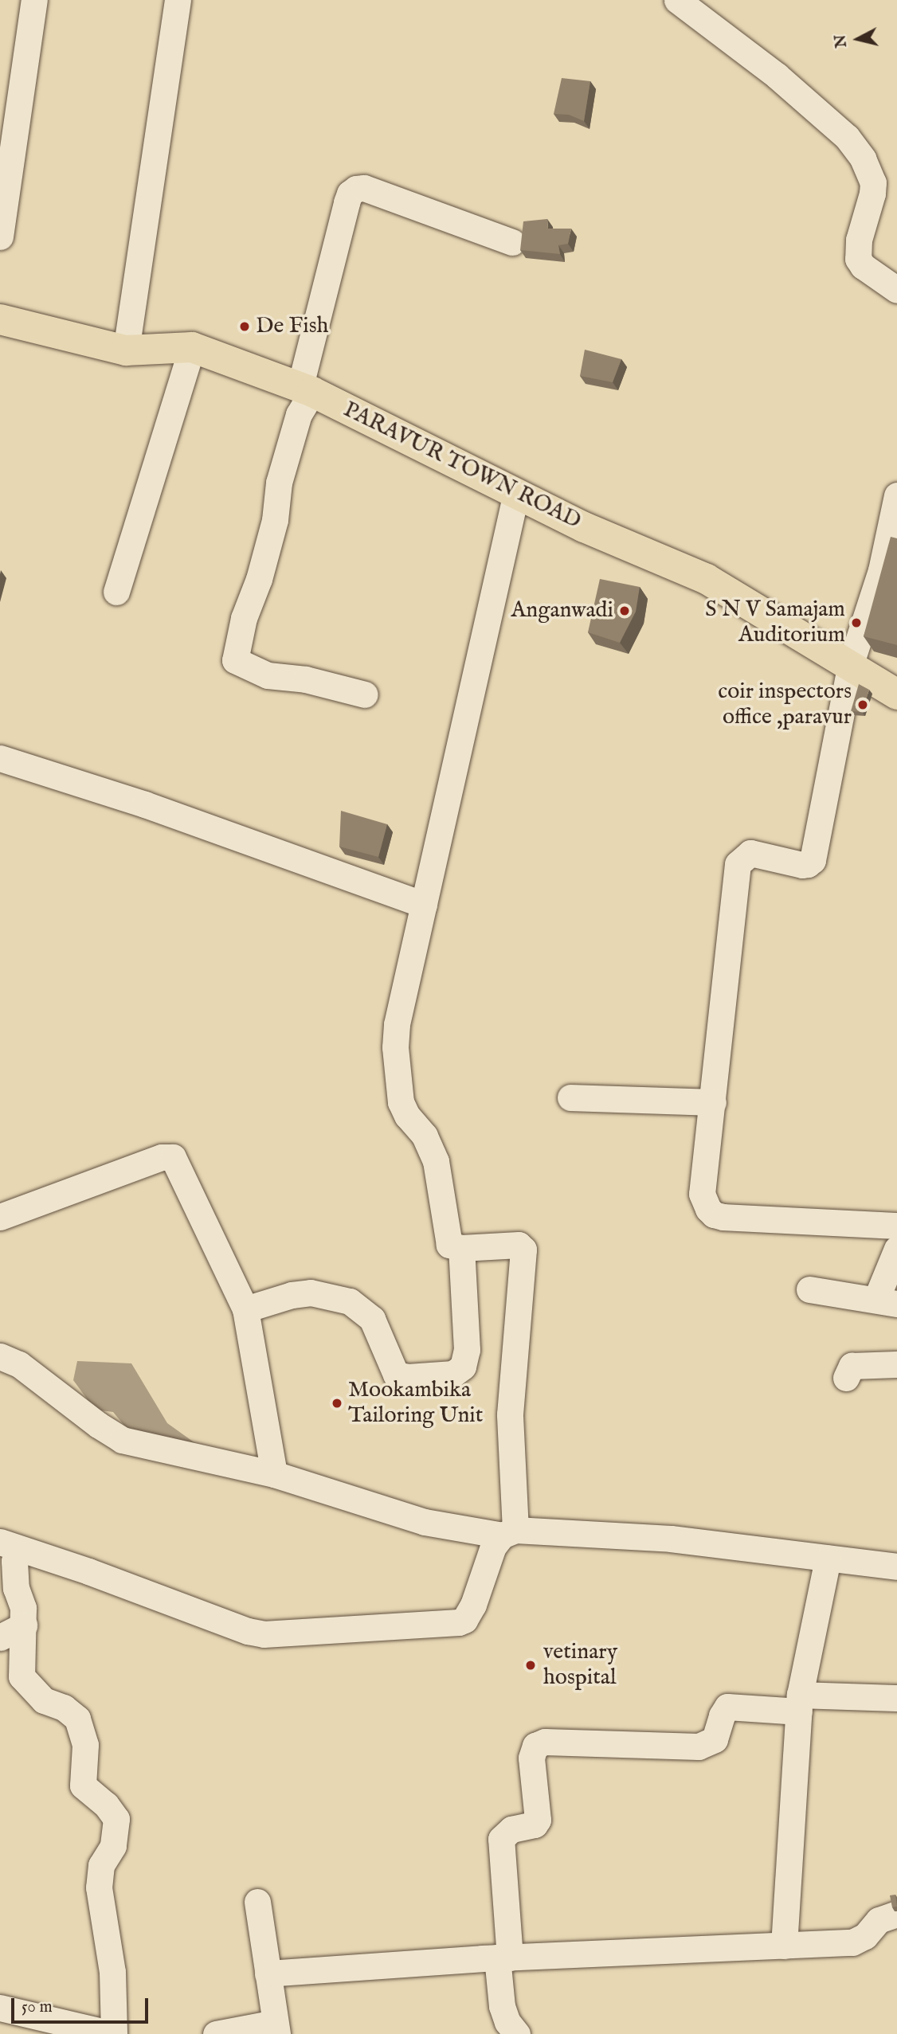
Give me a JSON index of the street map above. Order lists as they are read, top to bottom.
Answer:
{
  "streets": {
    "main road": ["PARAVUR TOWN ROAD"]
  },
  "places": [
    "De Fish",
    "Anganwadi",
    "S N V Samajam Auditorium",
    "coir inspectors office ,paravur",
    "Mookambika Tailoring Unit",
    "vetinary hospital"
  ],
  "scale_bar": "50 m",
  "north": "left"
}
